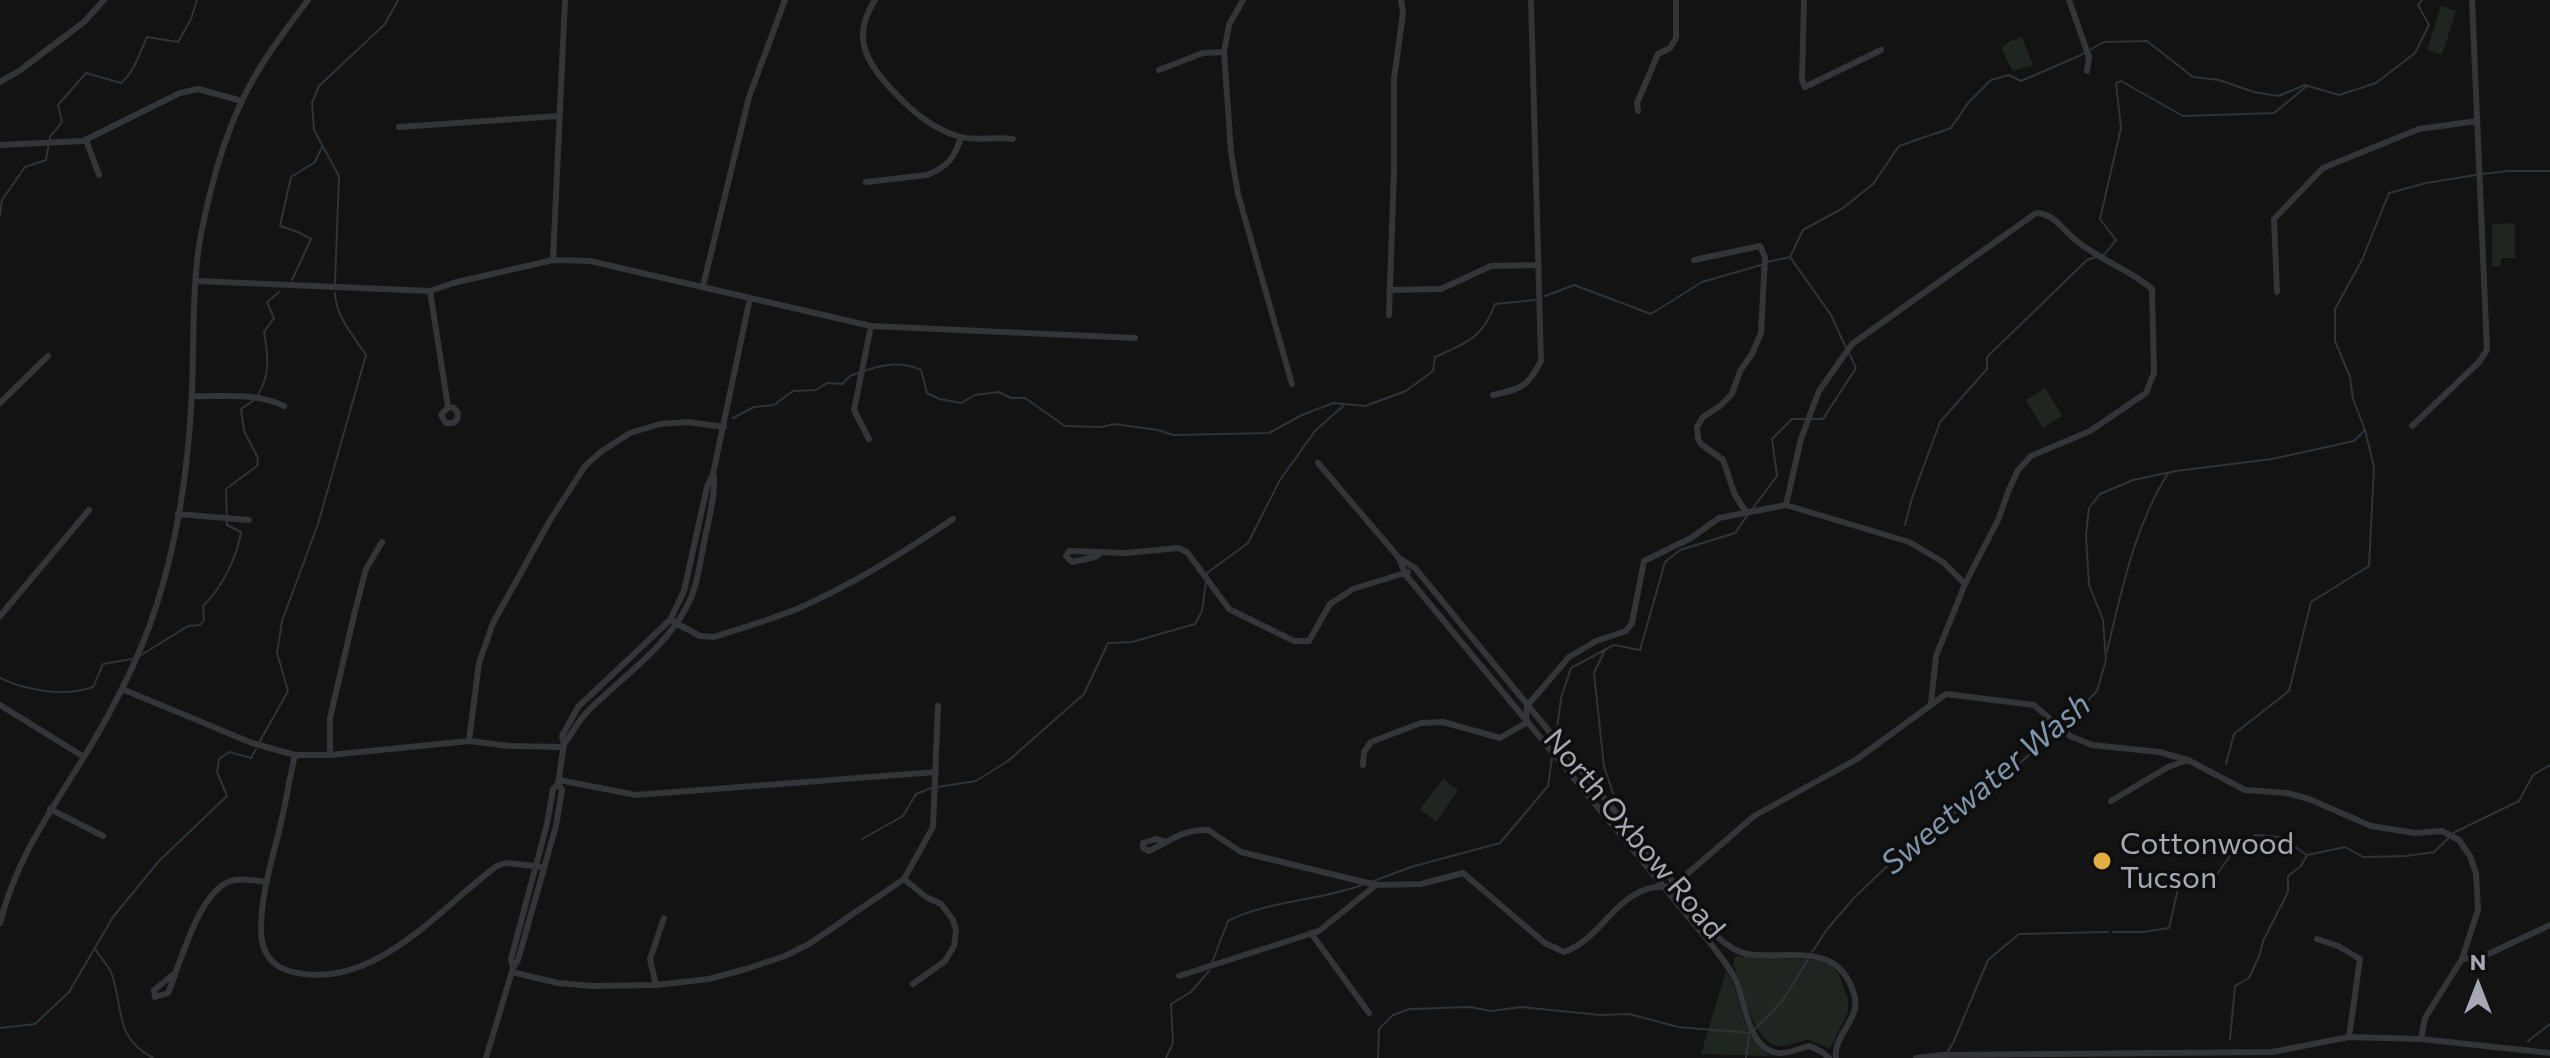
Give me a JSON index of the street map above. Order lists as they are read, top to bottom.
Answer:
{
  "streets": {
    "street": ["North Oxbow Road"]
  },
  "water": ["Sweetwater Wash"],
  "places": ["Cottonwood Tucson"],
  "north": "top"
}
